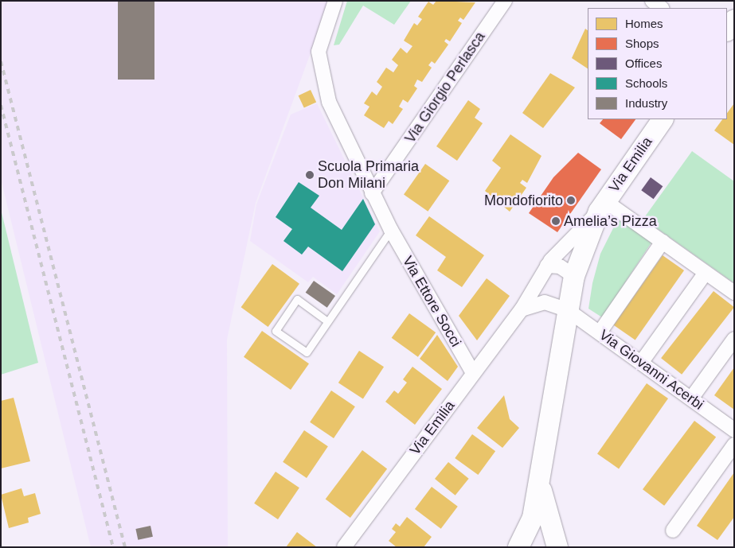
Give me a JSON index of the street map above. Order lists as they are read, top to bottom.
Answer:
{
  "streets": {
    "main road": ["Via Emilia"],
    "street": ["Via Giorgio Perlasca", "Via Ettore Socci", "Via Giovanni Acerbi"]
  },
  "crossings": [
    ["Via Giorgio Perlasca", "Via Ettore Socci"],
    ["Via Emilia", "Via Ettore Socci"],
    ["Via Emilia", "Via Giovanni Acerbi"]
  ],
  "places": ["Scuola Primaria Don Milani", "Mondofiorito", "Amelia’s Pizza"],
  "legend": [
    "Homes",
    "Shops",
    "Offices",
    "Schools",
    "Industry"
  ]
}
